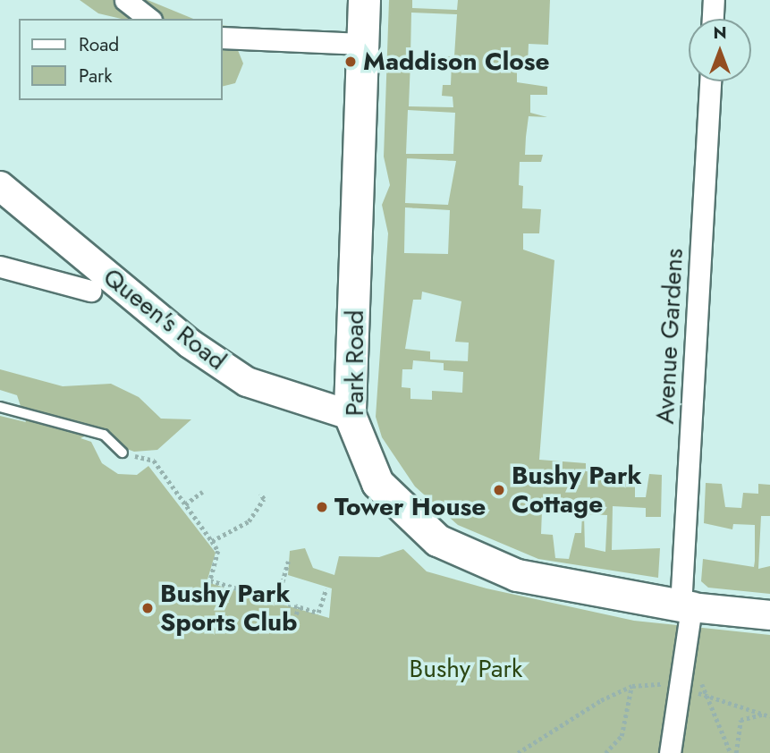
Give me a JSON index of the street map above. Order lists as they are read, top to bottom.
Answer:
{
  "streets": {
    "main road": ["Queen's Road", "Park Road"],
    "street": ["Avenue Gardens"]
  },
  "crossings": [
    ["Queen's Road", "Park Road"],
    ["Avenue Gardens", "Park Road"]
  ],
  "parks": ["Bushy Park"],
  "places": [
    "Maddison Close",
    "Bushy Park Cottage",
    "Tower House",
    "Bushy Park Sports Club"
  ],
  "legend": ["Road", "Park"],
  "north": "top"
}
